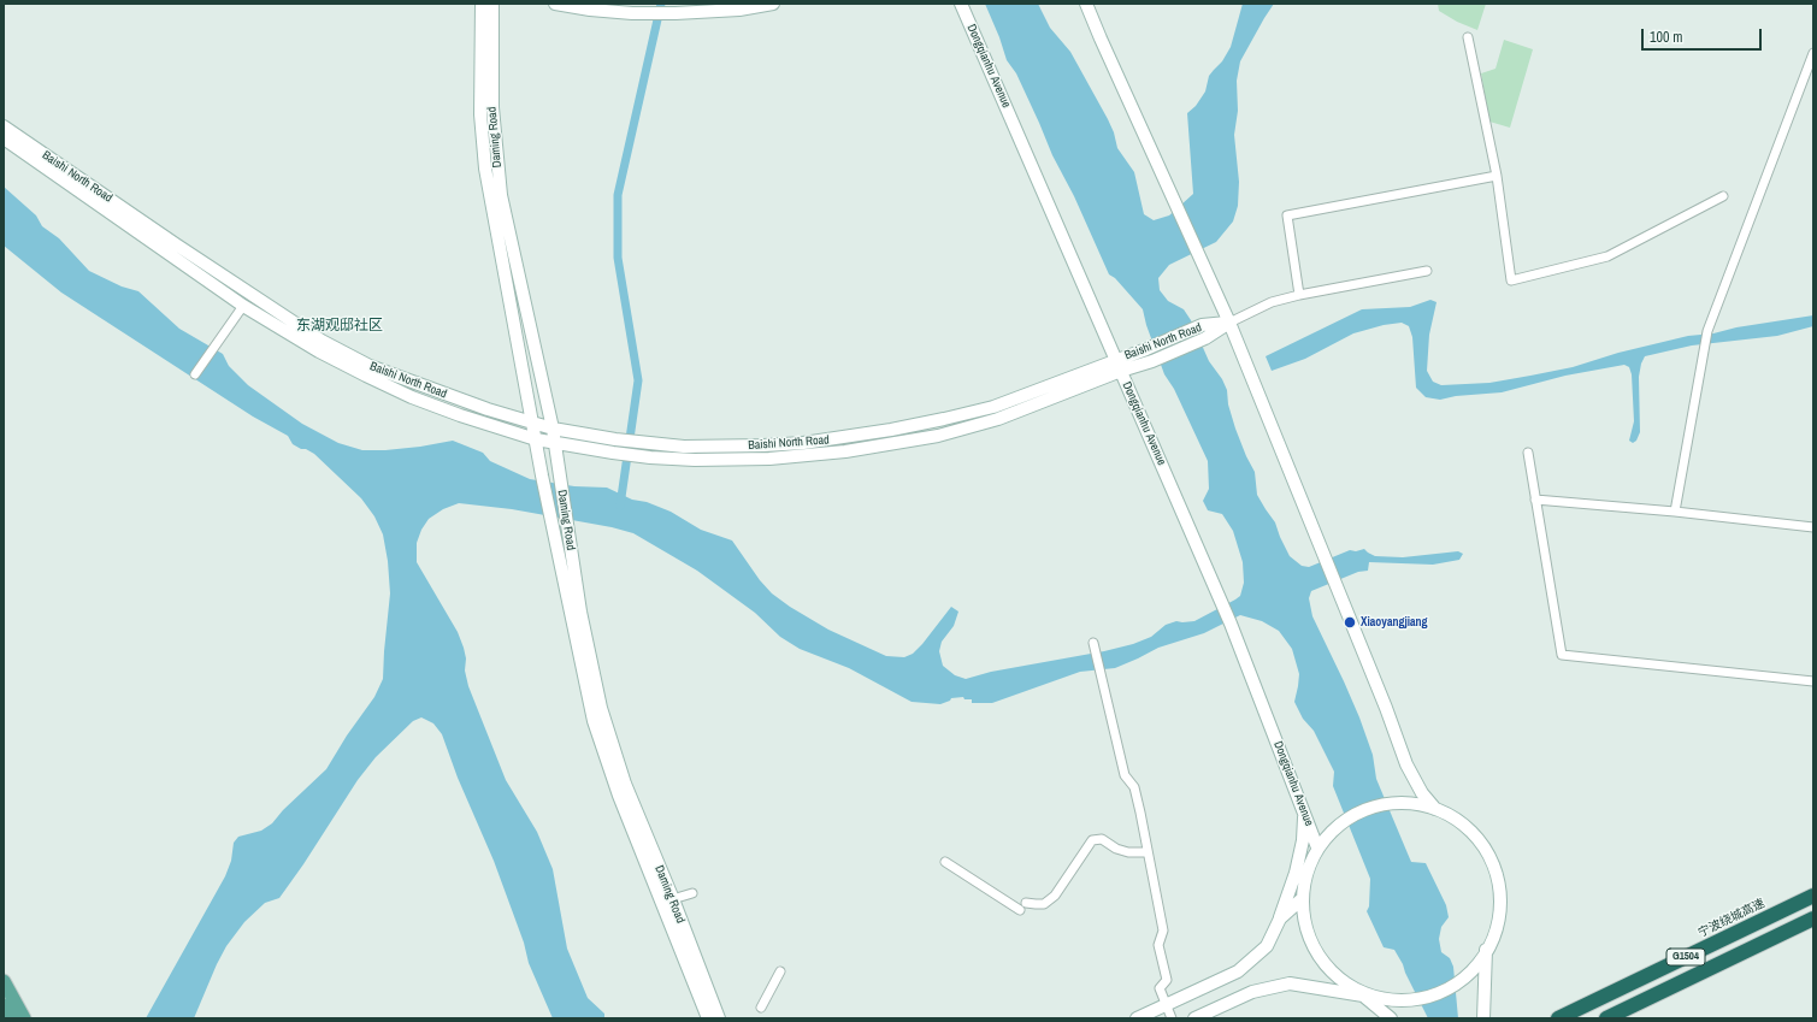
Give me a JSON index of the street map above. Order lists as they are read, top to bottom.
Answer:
{
  "streets": {
    "highway": ["宁波绕城高速", "G1504"],
    "main road": ["Dongqianhu Avenue", "Daming Road", "Baishi North Road"]
  },
  "crossings": [
    ["Dongqianhu Avenue", "Baishi North Road"],
    ["Daming Road", "Baishi North Road"]
  ],
  "districts": ["东湖观邸社区"],
  "places": ["Xiaoyangjiang"],
  "scale_bar": "100 m"
}
